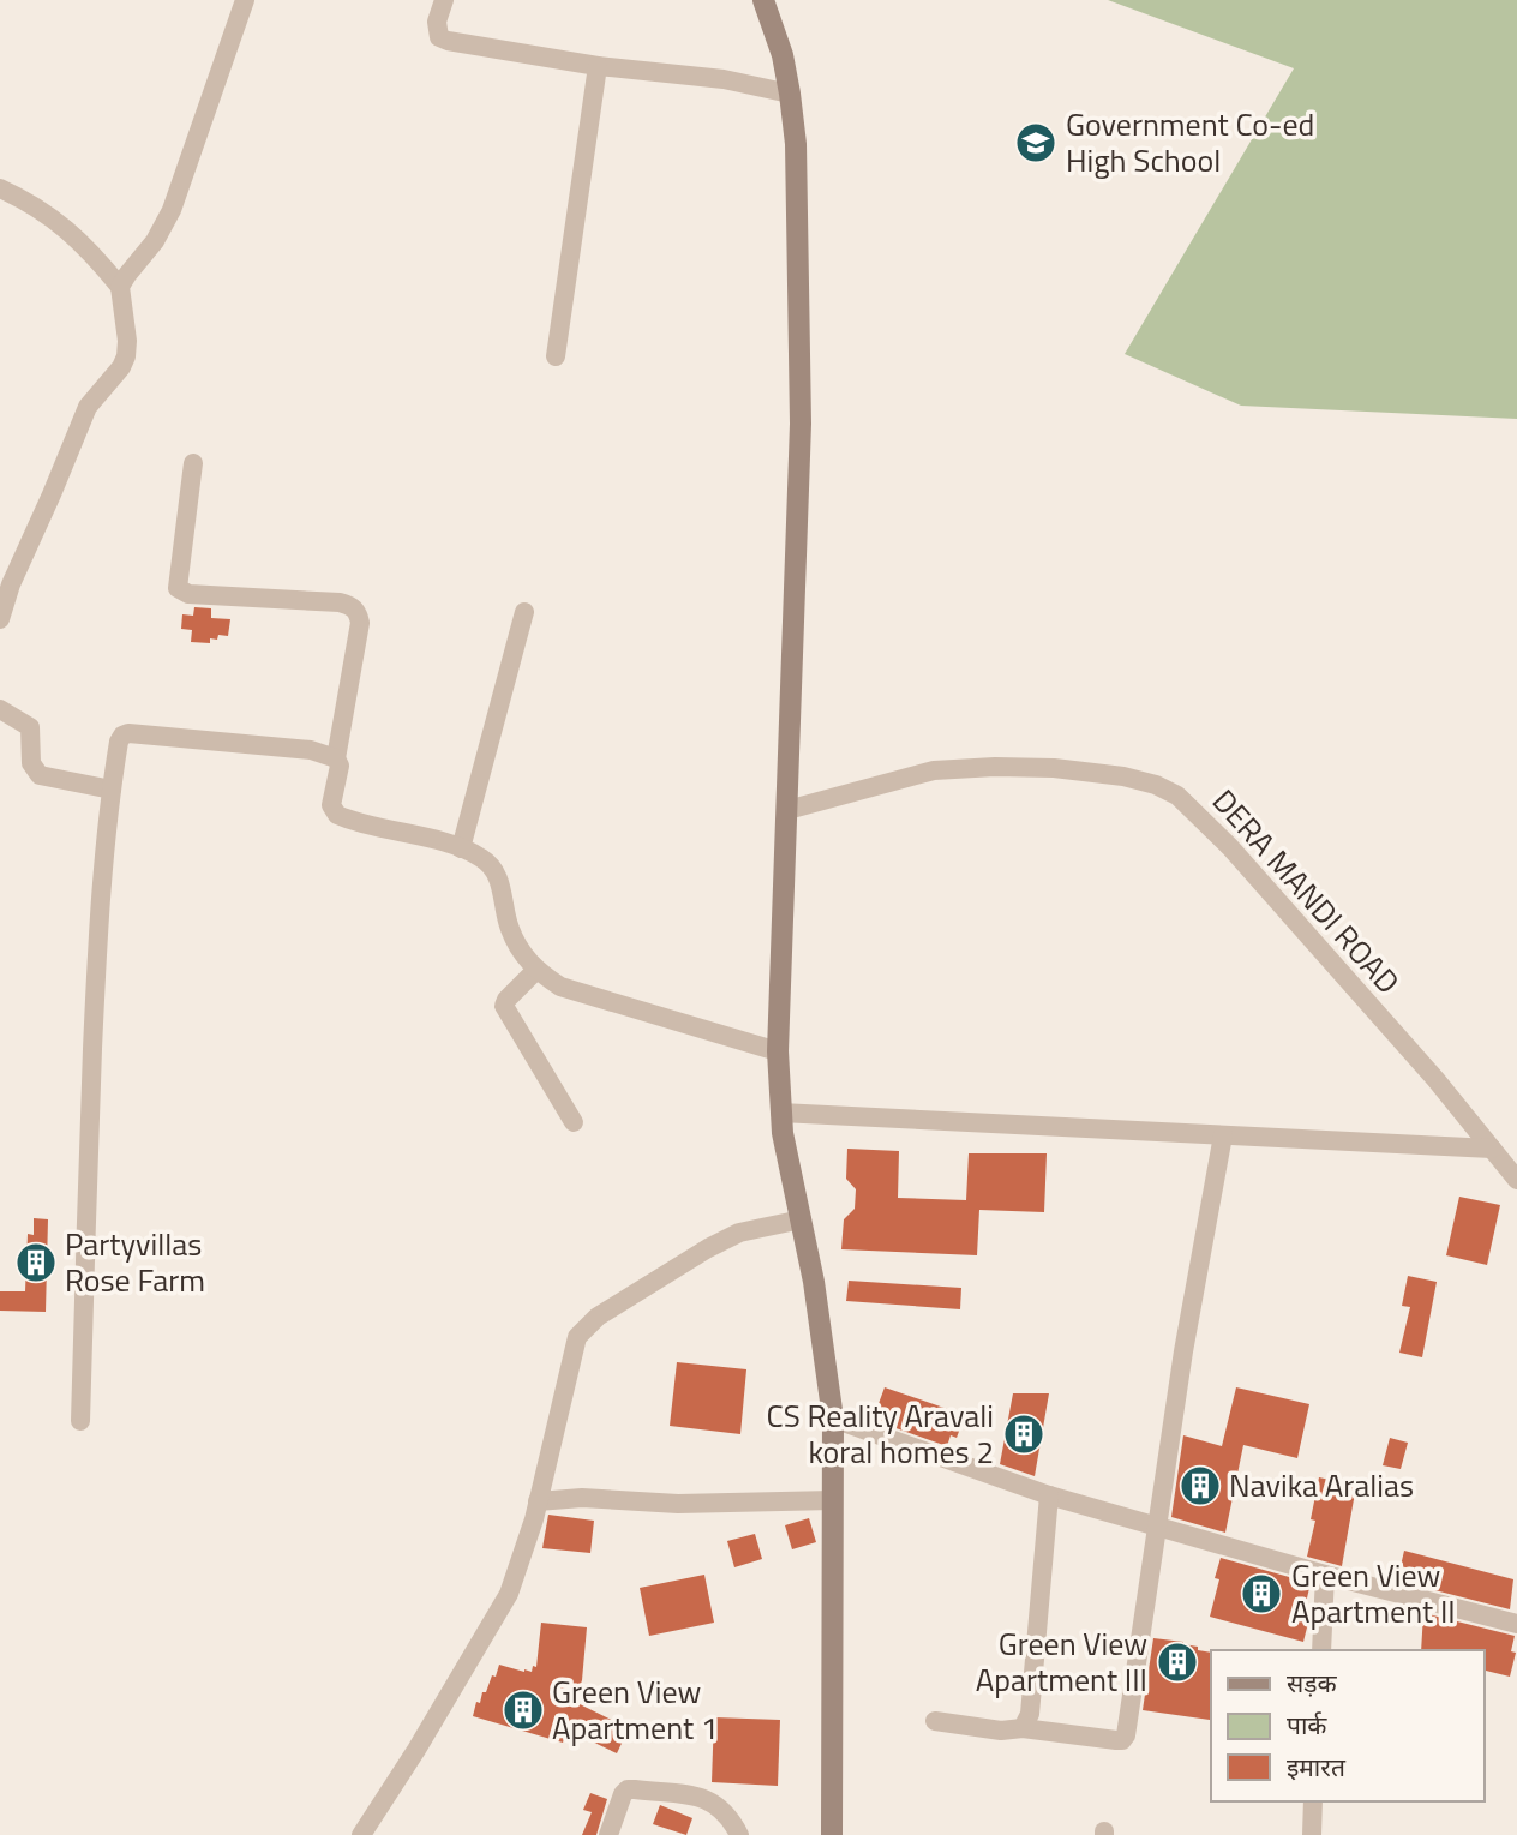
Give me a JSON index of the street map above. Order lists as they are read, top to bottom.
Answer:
{
  "streets": {
    "street": ["DERA MANDI ROAD"]
  },
  "places": {
    "school or university": ["Government Co-ed High School"],
    "building": [
      "Partyvillas Rose Farm",
      "CS Reality Aravali koral homes 2",
      "Navika Aralias",
      "Green View Apartment II",
      "Green View Apartment III",
      "Green View Apartment 1"
    ]
  },
  "legend": ["सड़क", "पार्क", "इमारत"]
}
